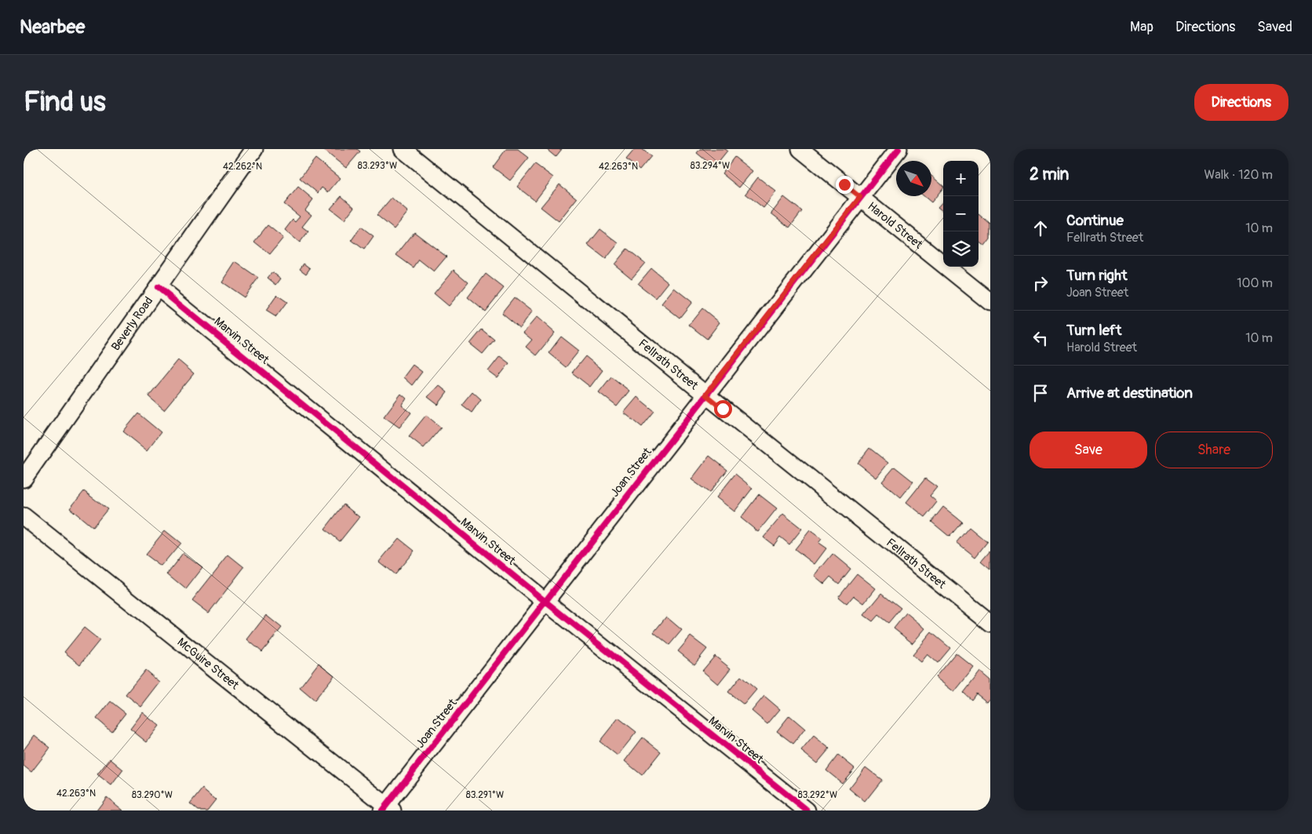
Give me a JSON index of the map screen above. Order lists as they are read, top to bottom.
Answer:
{
  "streets": {
    "street": [
      "Harold Street",
      "Beverly Road",
      "Marvin Street",
      "Fellrath Street",
      "Joan Street",
      "McGuire Street"
    ]
  },
  "crossings": [
    ["Harold Street", "Joan Street"],
    ["Beverly Road", "Marvin Street"],
    ["Marvin Street", "Joan Street"],
    ["Fellrath Street", "Joan Street"],
    ["Joan Street", "McGuire Street"]
  ],
  "north": "bottom right",
  "page": {
    "header": "Nearbee",
    "nav": ["Map", "Directions", "Saved"],
    "buttons": [
      "Directions",
      ["Save", "Share"]
    ],
    "title": "Find us",
    "heading": ["2 min", "Walk · 120 m"],
    "map_buttons": ["+", "−"],
    "list": [
      ["Continue", "Fellrath Street", "10 m"],
      ["Turn right", "Joan Street", "100 m"],
      ["Turn left", "Harold Street", "10 m"],
      "Arrive at destination"
    ]
  },
  "coordinates": [
    "83.293°W",
    "83.294°W",
    "42.262°N",
    "42.263°N",
    "83.290°W",
    "83.291°W",
    "83.292°W"
  ]
}
